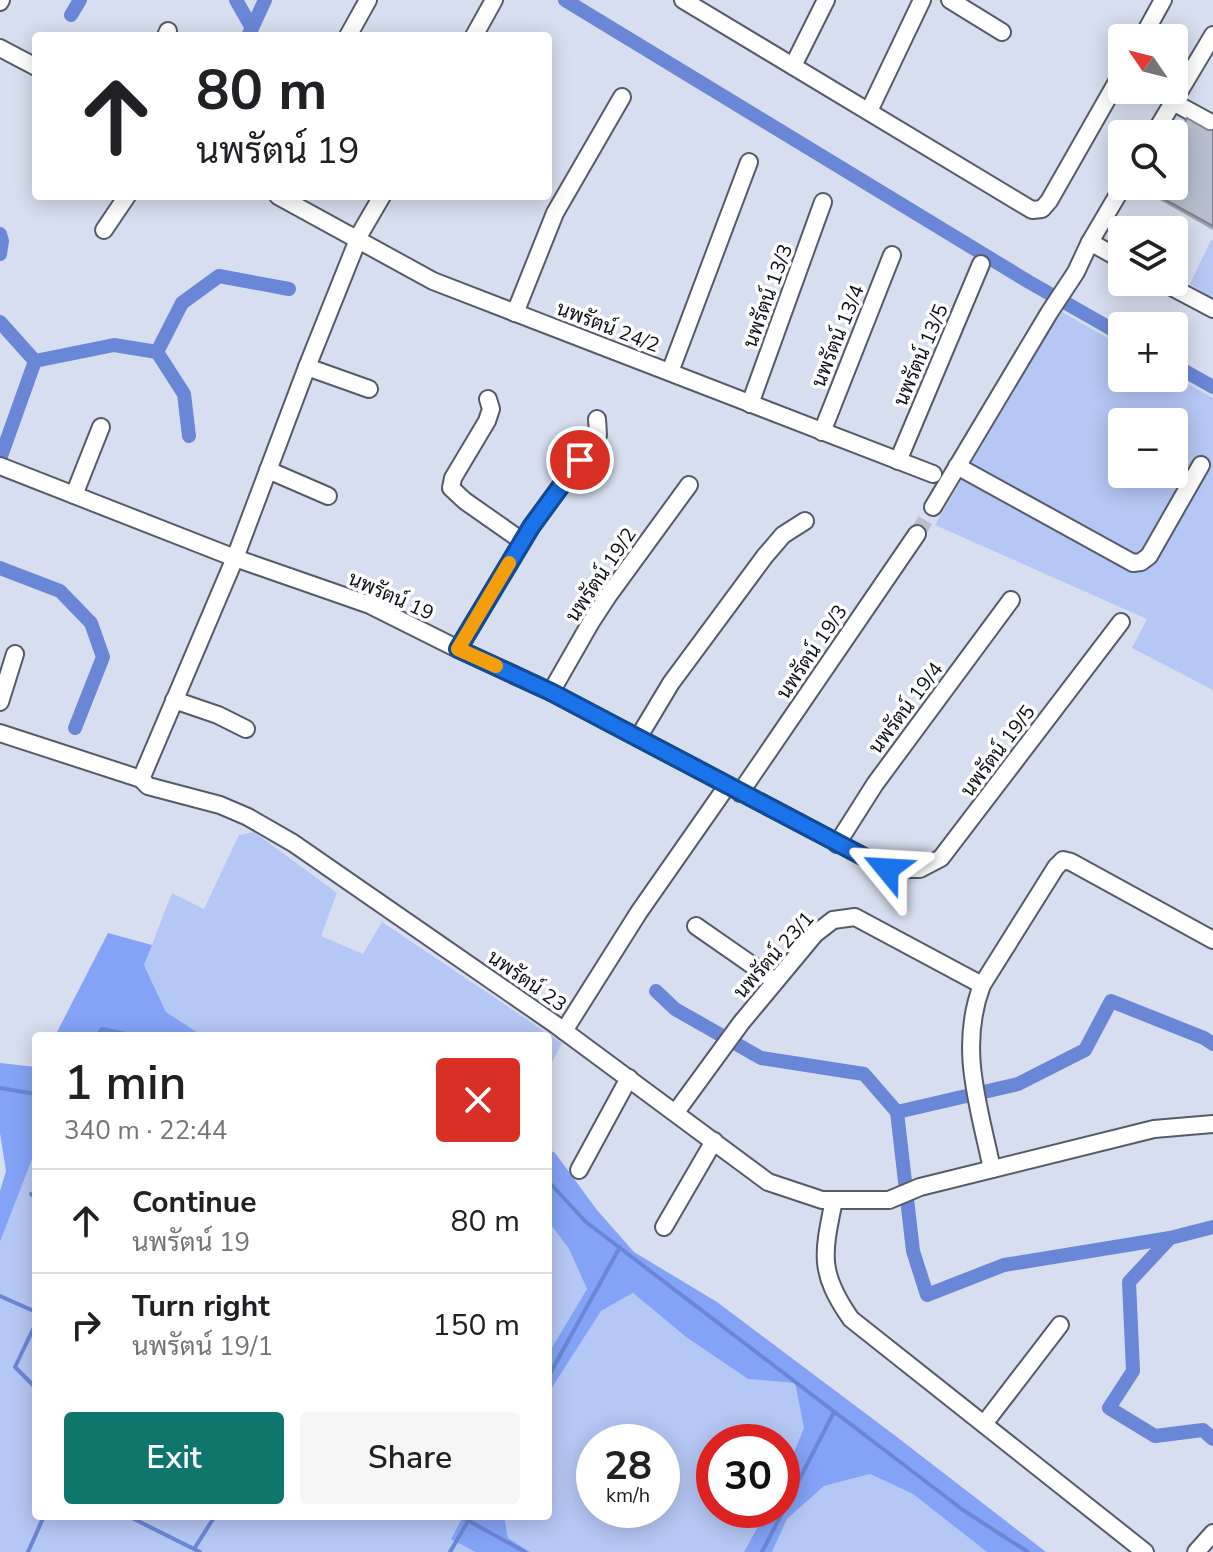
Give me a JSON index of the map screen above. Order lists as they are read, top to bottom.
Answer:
{
  "streets": {
    "street": [
      "นพรัตน์ 13/3",
      "นพรัตน์ 24/2",
      "นพรัตน์ 13/4",
      "นพรัตน์ 13/5",
      "นพรัตน์ 19/2",
      "นพรัตน์ 19",
      "นพรัตน์ 19/3",
      "นพรัตน์ 19/4",
      "นพรัตน์ 19/5",
      "นพรัตน์ 23/1",
      "นพรัตน์ 23"
    ]
  },
  "crossings": [
    ["นพรัตน์ 13/3", "นพรัตน์ 24/2"],
    ["นพรัตน์ 24/2", "นพรัตน์ 13/4"],
    ["นพรัตน์ 24/2", "นพรัตน์ 13/5"],
    ["นพรัตน์ 19/2", "นพรัตน์ 19"],
    ["นพรัตน์ 19", "นพรัตน์ 19/3"],
    ["นพรัตน์ 19", "นพรัตน์ 19/4"],
    ["นพรัตน์ 19", "นพรัตน์ 19/5"],
    ["นพรัตน์ 19/3", "นพรัตน์ 23"],
    ["นพรัตน์ 23/1", "นพรัตน์ 23"]
  ],
  "north": "top left",
  "page": {
    "map_buttons": ["+", "−"],
    "turn": ["80 m", "นพรัตน์ 19"],
    "heading": ["1 min", "340 m · 22:44"],
    "list": [
      {
        "name": "Continue",
        "note": "นพรัตน์ 19",
        "value": "80 m"
      },
      {
        "name": "Turn right",
        "note": "นพรัตน์ 19/1",
        "value": "150 m"
      }
    ],
    "buttons": ["Exit", "Share"],
    "speed": "28 km/h",
    "limit": "30"
  }
}
